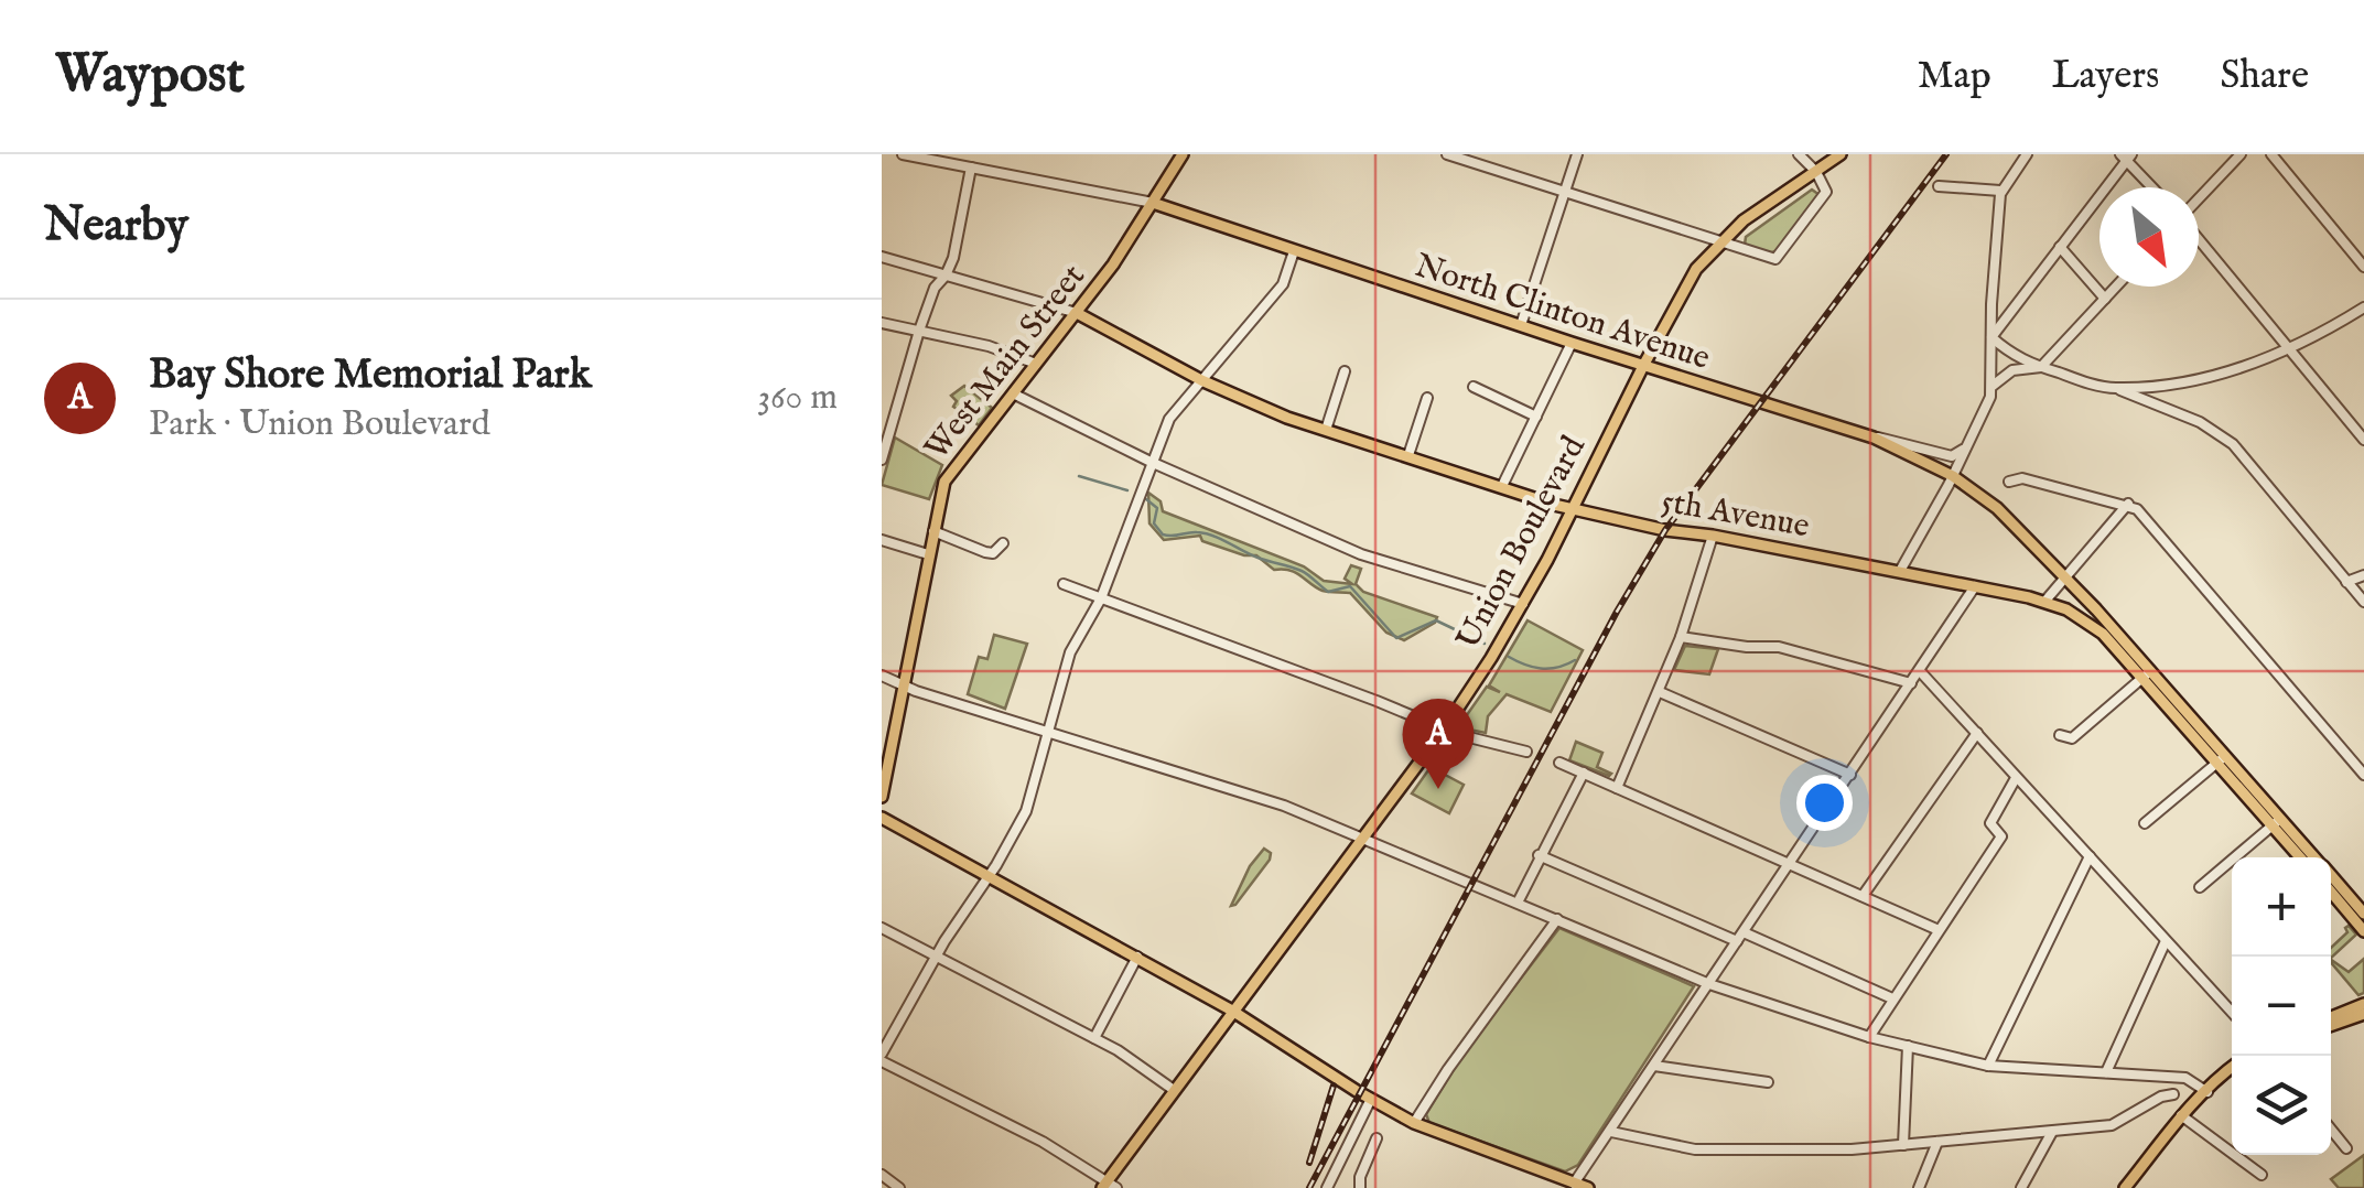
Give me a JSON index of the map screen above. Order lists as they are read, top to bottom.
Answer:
{
  "streets": {
    "main road": [
      "North Clinton Avenue",
      "West Main Street",
      "5th Avenue",
      "Union Boulevard"
    ]
  },
  "crossings": [
    ["North Clinton Avenue", "West Main Street"],
    ["North Clinton Avenue", "5th Avenue"],
    ["North Clinton Avenue", "Union Boulevard"],
    ["West Main Street", "5th Avenue"],
    ["5th Avenue", "Union Boulevard"]
  ],
  "north": "bottom right",
  "page": {
    "header": "Waypost",
    "nav": ["Map", "Layers", "Share"],
    "heading": "Nearby",
    "list": [
      {
        "mark": "A",
        "name": "Bay Shore Memorial Park",
        "note": "Park · Union Boulevard",
        "value": "360 m"
      }
    ],
    "pins": "A",
    "map_buttons": ["+", "−"]
  }
}
